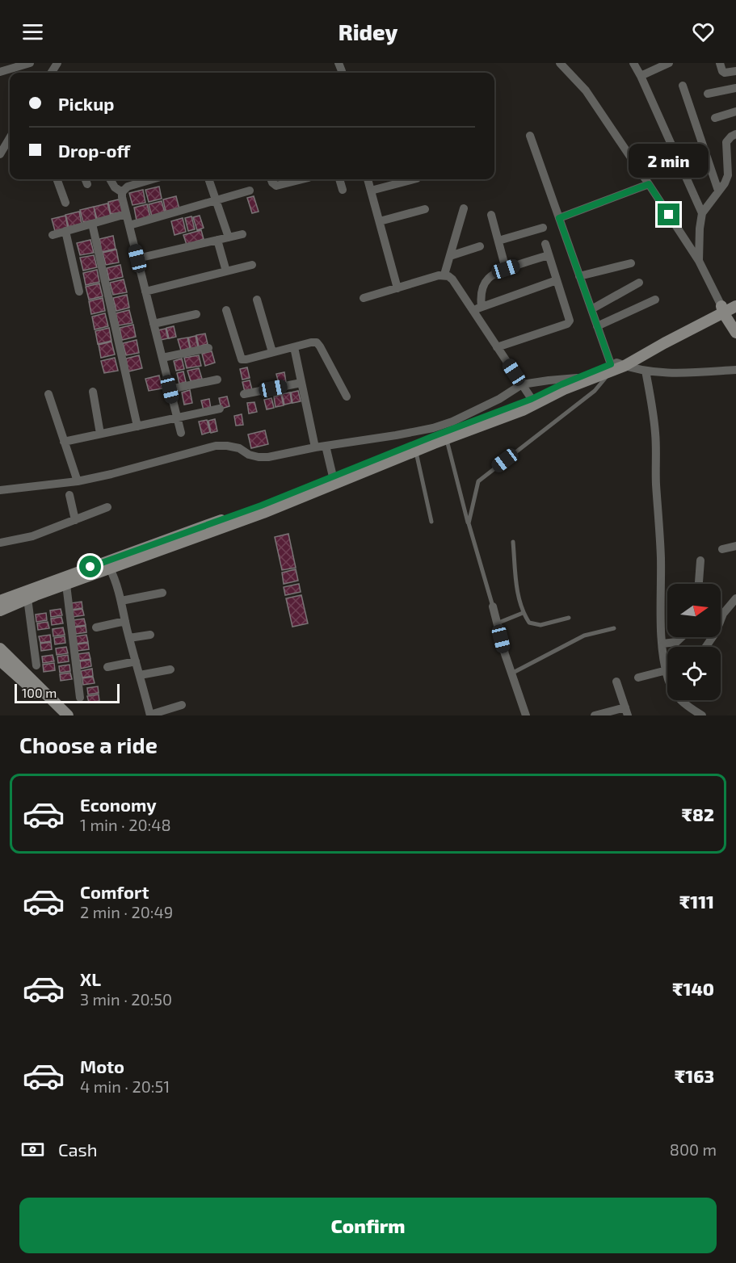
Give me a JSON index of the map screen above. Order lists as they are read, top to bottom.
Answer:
{
  "scale_bar": "100 m",
  "north": "right",
  "page": {
    "header": "Ridey",
    "banner": ["Pickup", "Drop-off"],
    "bubble": "2 min",
    "scale": "100 m",
    "heading": "Choose a ride",
    "list": [
      {
        "name": "Economy",
        "note": "1 min · 20:48",
        "value": "₹82"
      },
      {
        "name": "Comfort",
        "note": "2 min · 20:49",
        "value": "₹111"
      },
      {
        "name": "XL",
        "note": "3 min · 20:50",
        "value": "₹140"
      },
      {
        "name": "Moto",
        "note": "4 min · 20:51",
        "value": "₹163"
      }
    ],
    "pay": ["Cash", "800 m"],
    "buttons": "Confirm"
  }
}
